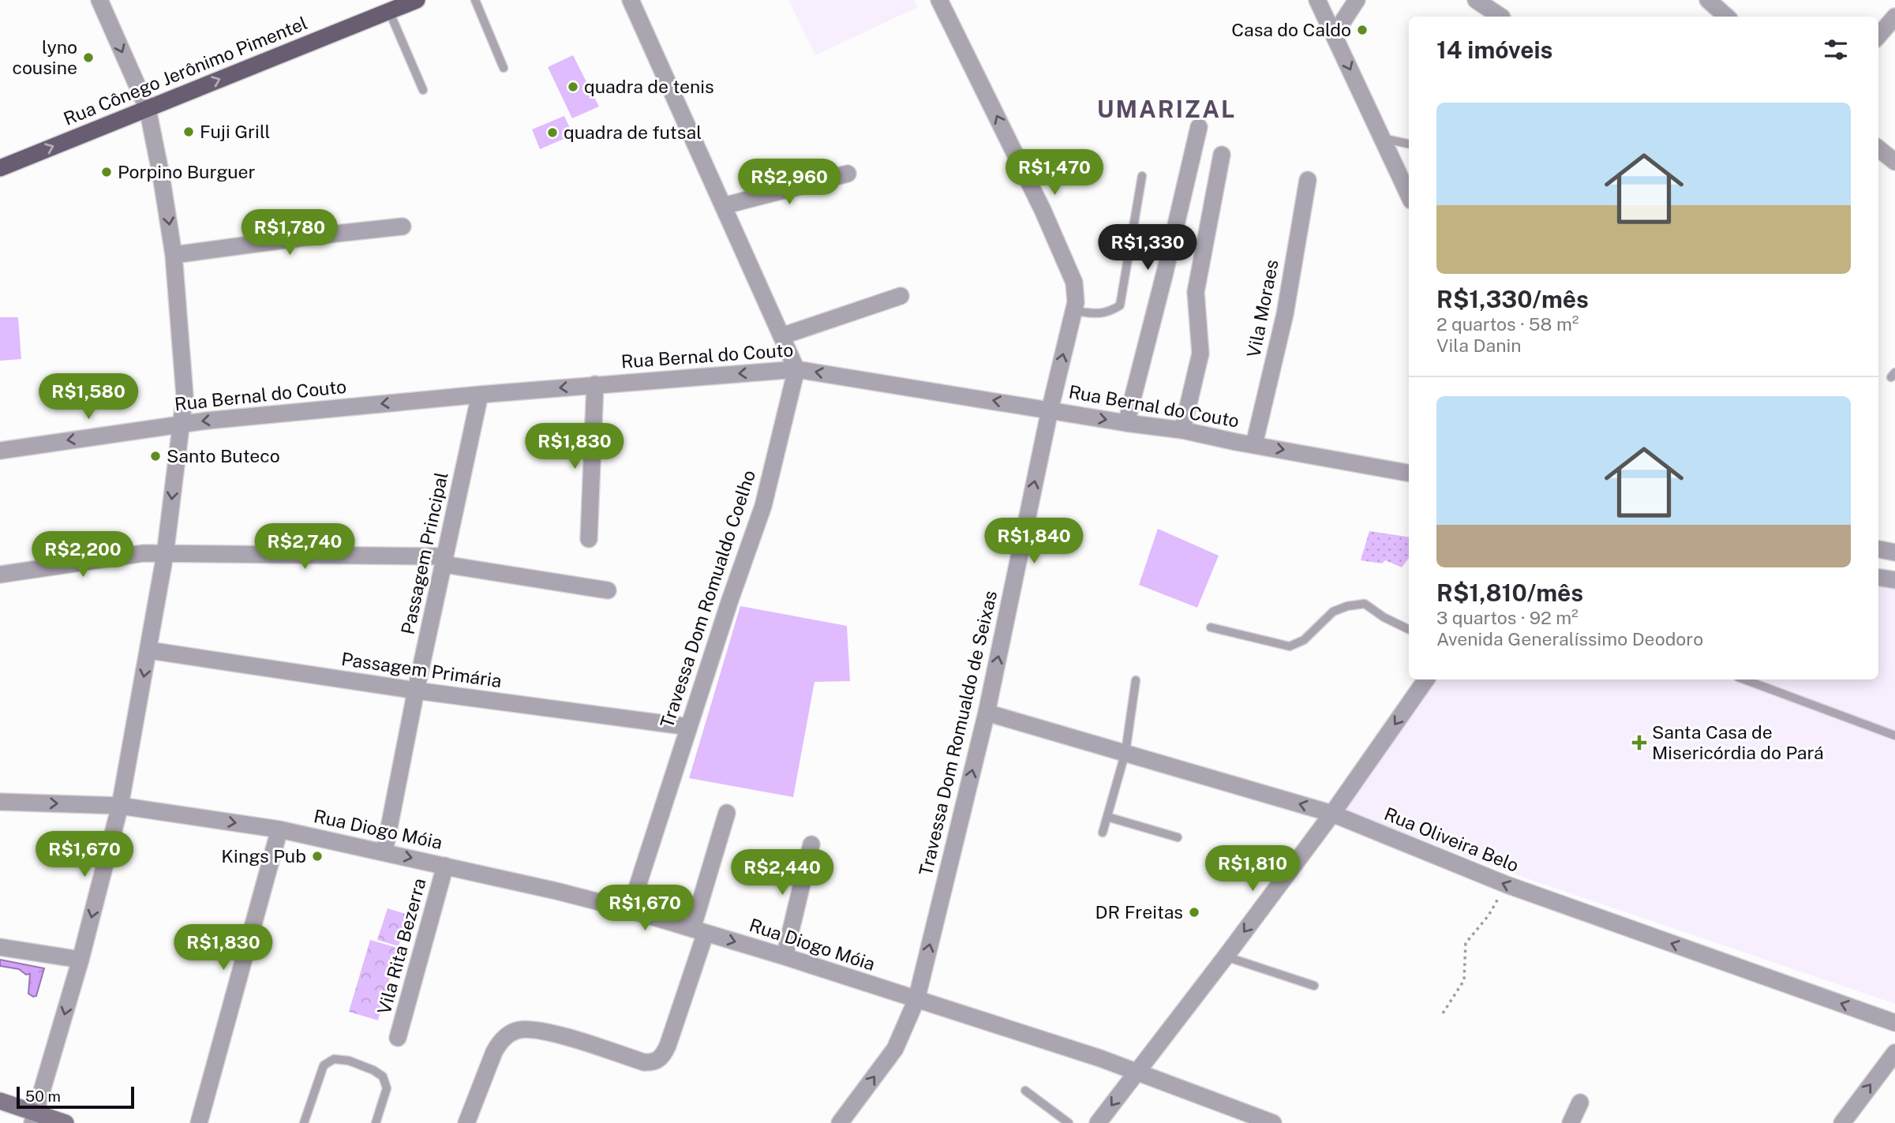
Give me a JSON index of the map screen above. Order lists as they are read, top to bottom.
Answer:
{
  "streets": {
    "main road": ["Rua Cônego Jerônimo Pimentel"],
    "street": [
      "Vila Moraes",
      "Rua Bernal do Couto",
      "Passagem Principal",
      "Travessa Dom Romualdo Coelho",
      "Passagem Primária",
      "Travessa Dom Romualdo de Seixas",
      "Rua Diogo Móia",
      "Rua Oliveira Belo",
      "Vila Rita Bezerra"
    ]
  },
  "crossings": [
    ["Vila Moraes", "Rua Bernal do Couto"],
    ["Rua Bernal do Couto", "Passagem Principal"],
    ["Rua Bernal do Couto", "Travessa Dom Romualdo Coelho"],
    ["Rua Bernal do Couto", "Travessa Dom Romualdo de Seixas"],
    ["Passagem Principal", "Passagem Primária"],
    ["Passagem Principal", "Rua Diogo Móia"],
    ["Travessa Dom Romualdo Coelho", "Passagem Primária"],
    ["Travessa Dom Romualdo Coelho", "Rua Diogo Móia"],
    ["Travessa Dom Romualdo de Seixas", "Rua Diogo Móia"],
    ["Travessa Dom Romualdo de Seixas", "Rua Oliveira Belo"],
    ["Rua Diogo Móia", "Vila Rita Bezerra"]
  ],
  "one_way": ["Rua Cônego Jerônimo Pimentel", "Rua Oliveira Belo"],
  "districts": ["UMARIZAL"],
  "places": {
    "other": [
      "Casa do Caldo",
      "lyno cousine",
      "quadra de tenis",
      "Fuji Grill",
      "quadra de futsal",
      "Porpino Burguer",
      "Santo Buteco",
      "Kings Pub",
      "DR Freitas"
    ],
    "health": ["Santa Casa de Misericórdia do Pará"]
  },
  "scale_bar": "50 m",
  "page": {
    "heading": "14 imóveis",
    "list": [
      {
        "name": "R$1,330/mês",
        "note": "2 quartos · 58 m² · Vila Danin"
      },
      {
        "name": "R$1,810/mês",
        "note": "3 quartos · 92 m² · Avenida Generalíssimo Deodoro"
      }
    ],
    "price": [
      "R$1,470",
      "R$2,960",
      "R$1,780",
      "R$1,330",
      "R$1,580",
      "R$1,830",
      "R$1,840",
      "R$2,740",
      "R$2,200",
      "R$1,670",
      "R$1,810",
      "R$2,440",
      "R$1,670",
      "R$1,830"
    ],
    "scale": "50 m"
  }
}
